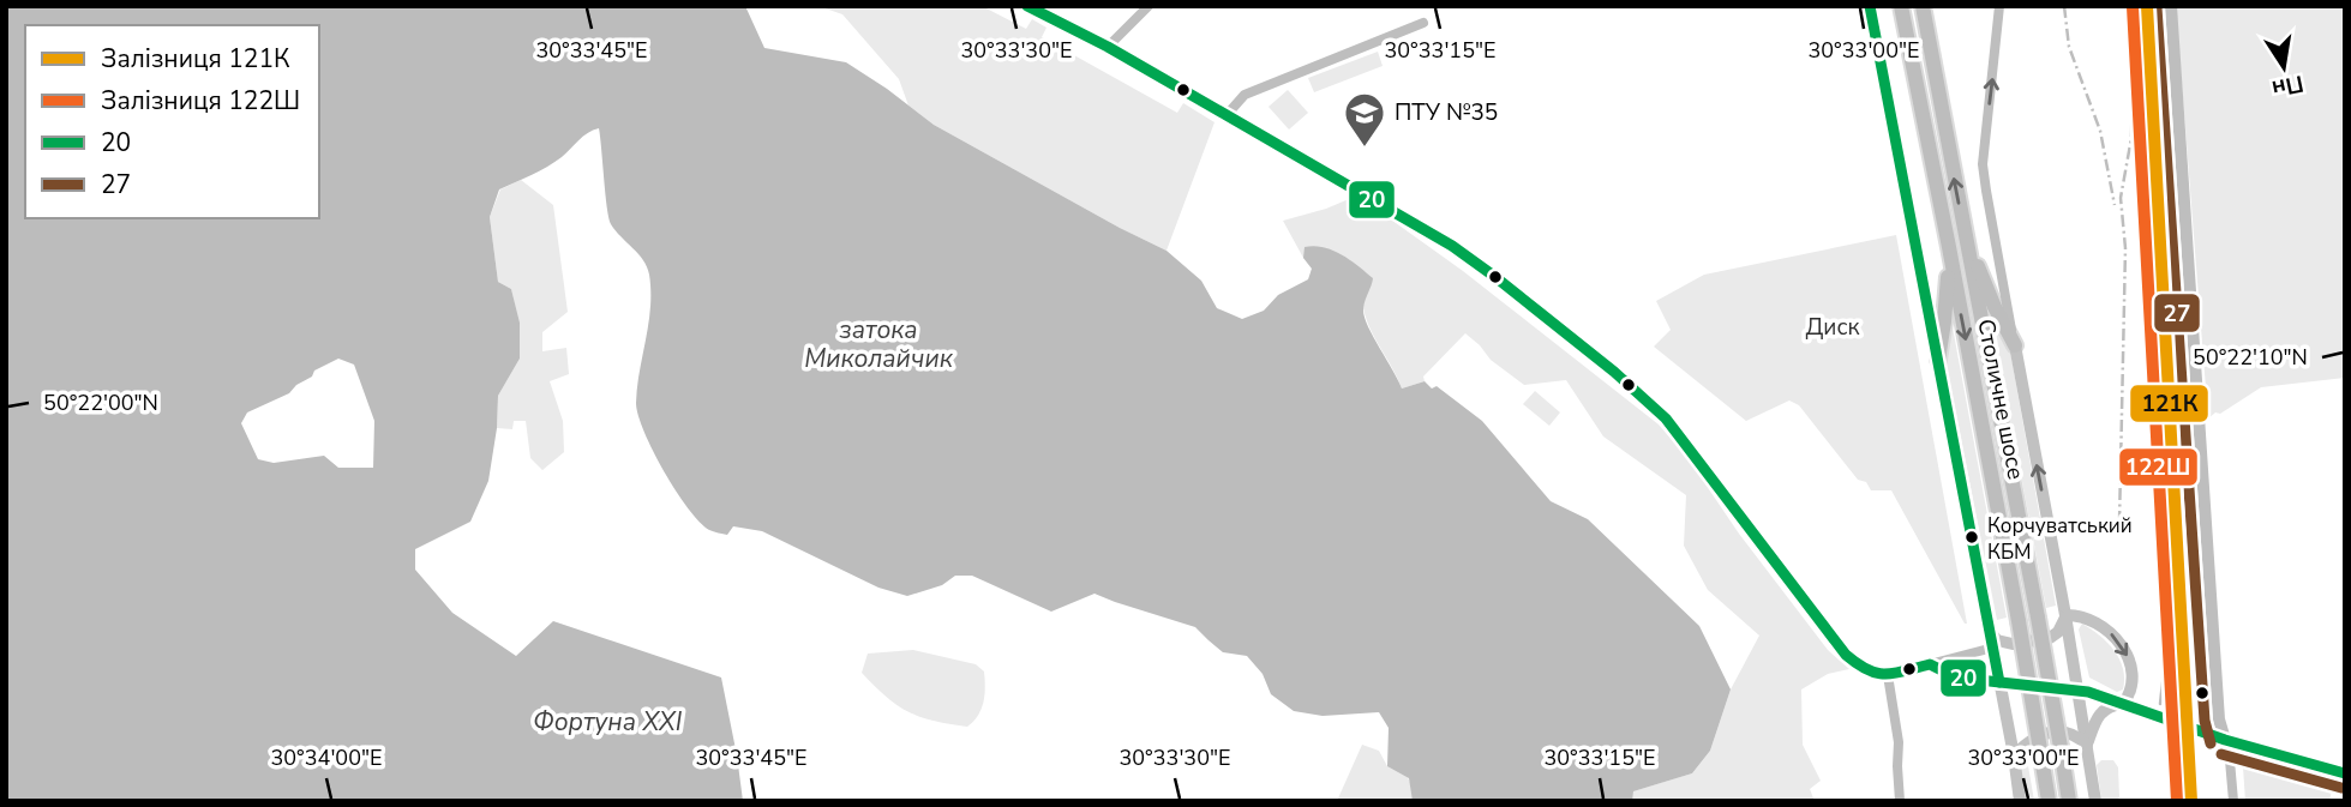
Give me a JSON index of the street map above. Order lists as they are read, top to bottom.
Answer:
{
  "streets": {
    "highway": ["Столичне шосе"]
  },
  "water": ["затока Миколайчик", "Фортуна XXI"],
  "parks": ["Диск"],
  "places": {
    "school or university": ["ПТУ №35"],
    "other": ["Корчуватський КБМ"]
  },
  "lines": [
    "rail line 121К",
    "transit line 20",
    "rail line 122Ш",
    "transit line 27"
  ],
  "legend": [
    "Залізниця 121К",
    "Залізниця 122Ш",
    "20",
    "27"
  ],
  "north": "bottom",
  "coordinates": [
    "30°33'45\"E",
    "30°33'30\"E",
    "30°33'15\"E",
    "30°33'00\"E",
    "50°22'10\"N",
    "50°22'00\"N",
    "30°34'00\"E"
  ]
}
